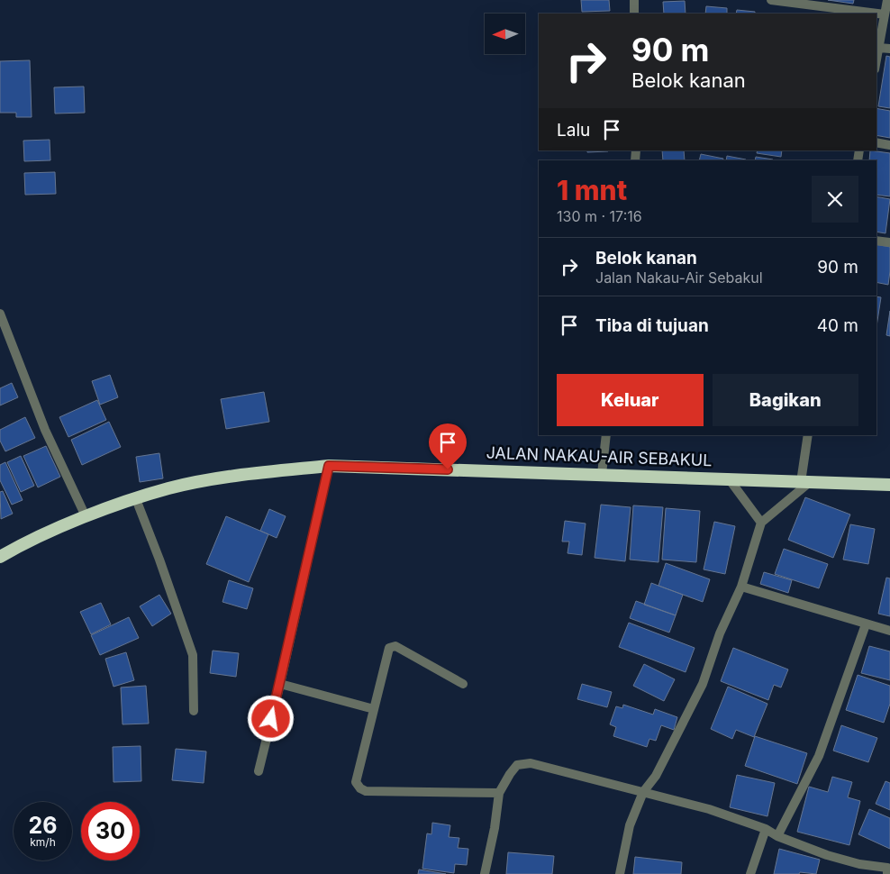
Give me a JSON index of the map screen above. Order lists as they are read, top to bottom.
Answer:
{
  "streets": {
    "highway": ["JALAN NAKAU-AIR SEBAKUL"]
  },
  "north": "left",
  "page": {
    "turn": ["90 m", "Belok kanan"],
    "then": "Lalu",
    "heading": ["1 mnt", "130 m · 17:16"],
    "list": [
      {
        "name": "Belok kanan",
        "note": "Jalan Nakau-Air Sebakul",
        "value": "90 m"
      },
      {
        "name": "Tiba di tujuan",
        "value": "40 m"
      }
    ],
    "buttons": ["Keluar", "Bagikan"],
    "speed": "26 km/h",
    "limit": "30"
  }
}
